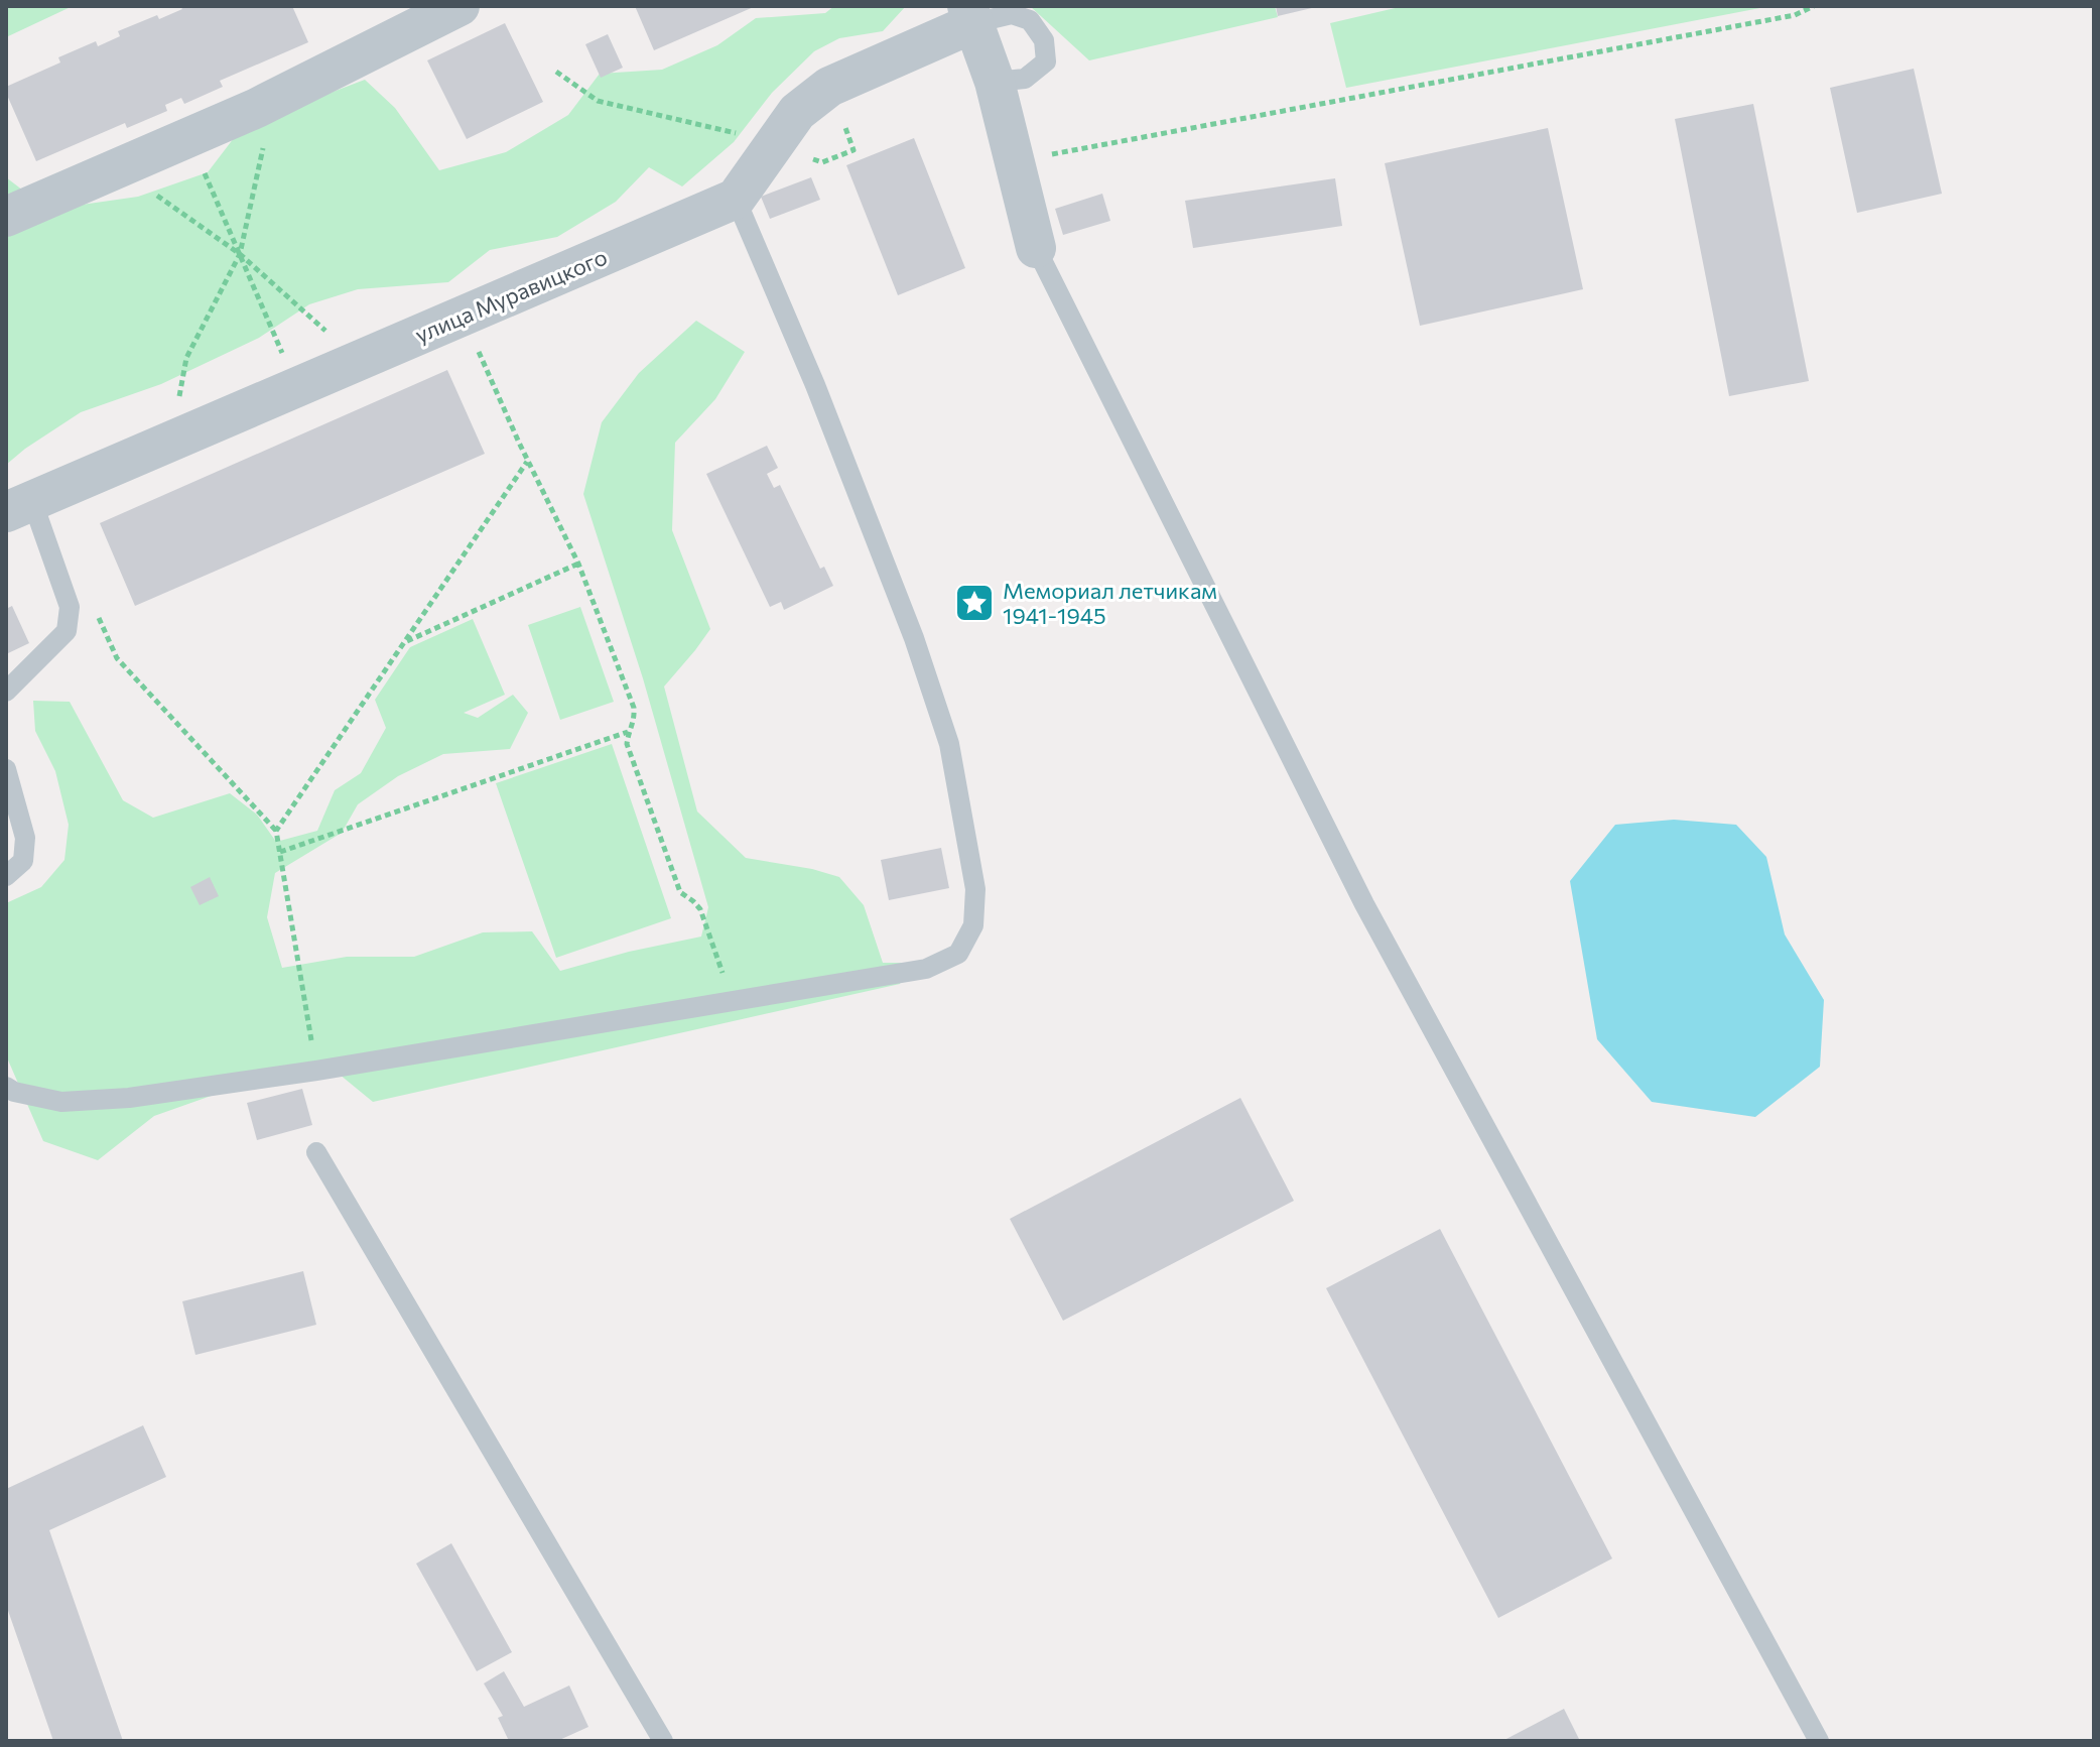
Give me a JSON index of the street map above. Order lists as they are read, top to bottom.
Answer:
{
  "streets": {
    "street": ["улица Муравицкого"]
  },
  "places": {
    "place": ["Мемориал летчикам 1941-1945"]
  }
}
